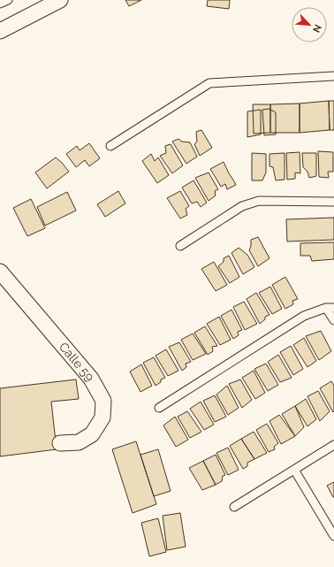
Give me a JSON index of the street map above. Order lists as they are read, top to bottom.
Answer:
{
  "streets": {
    "street": ["Calle 59"]
  },
  "north": "bottom right"
}
